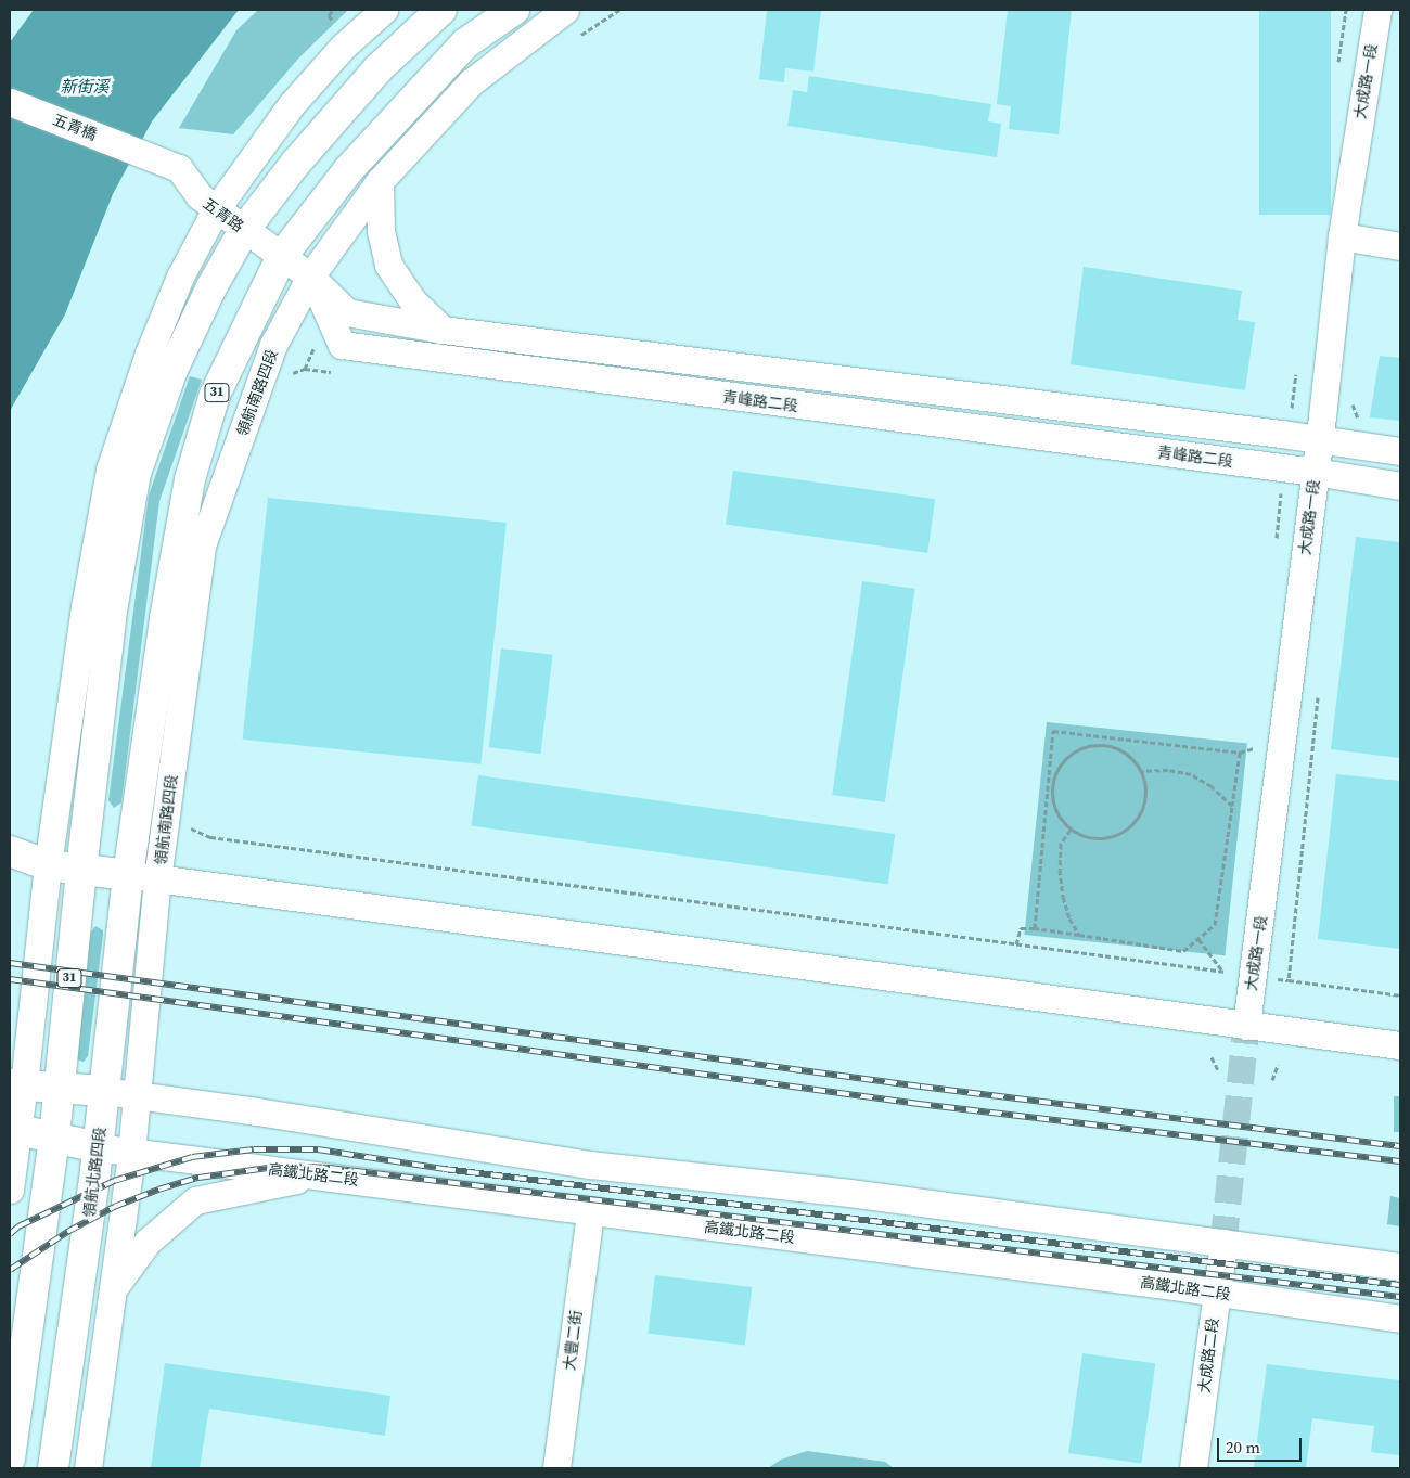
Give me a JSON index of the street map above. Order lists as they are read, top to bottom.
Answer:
{
  "streets": {
    "main road": ["31", "領航南路四段", "領航北路四段"],
    "street": [
      "大成路一段",
      "五青橋",
      "五青路",
      "青峰路二段",
      "高鐵北路二段",
      "大豐二街",
      "大成路二段"
    ]
  },
  "crossings": [
    ["大成路一段", "青峰路二段"],
    ["五青橋", "五青路"],
    ["五青路", "31"],
    ["五青路", "領航南路四段"],
    ["五青路", "青峰路二段"],
    ["領航南路四段", "青峰路二段"],
    ["領航南路四段", "領航北路四段"],
    ["領航北路四段", "高鐵北路二段"],
    ["高鐵北路二段", "大豐二街"],
    ["高鐵北路二段", "大成路二段"]
  ],
  "water": ["新街溪"],
  "scale_bar": "20 m"
}
